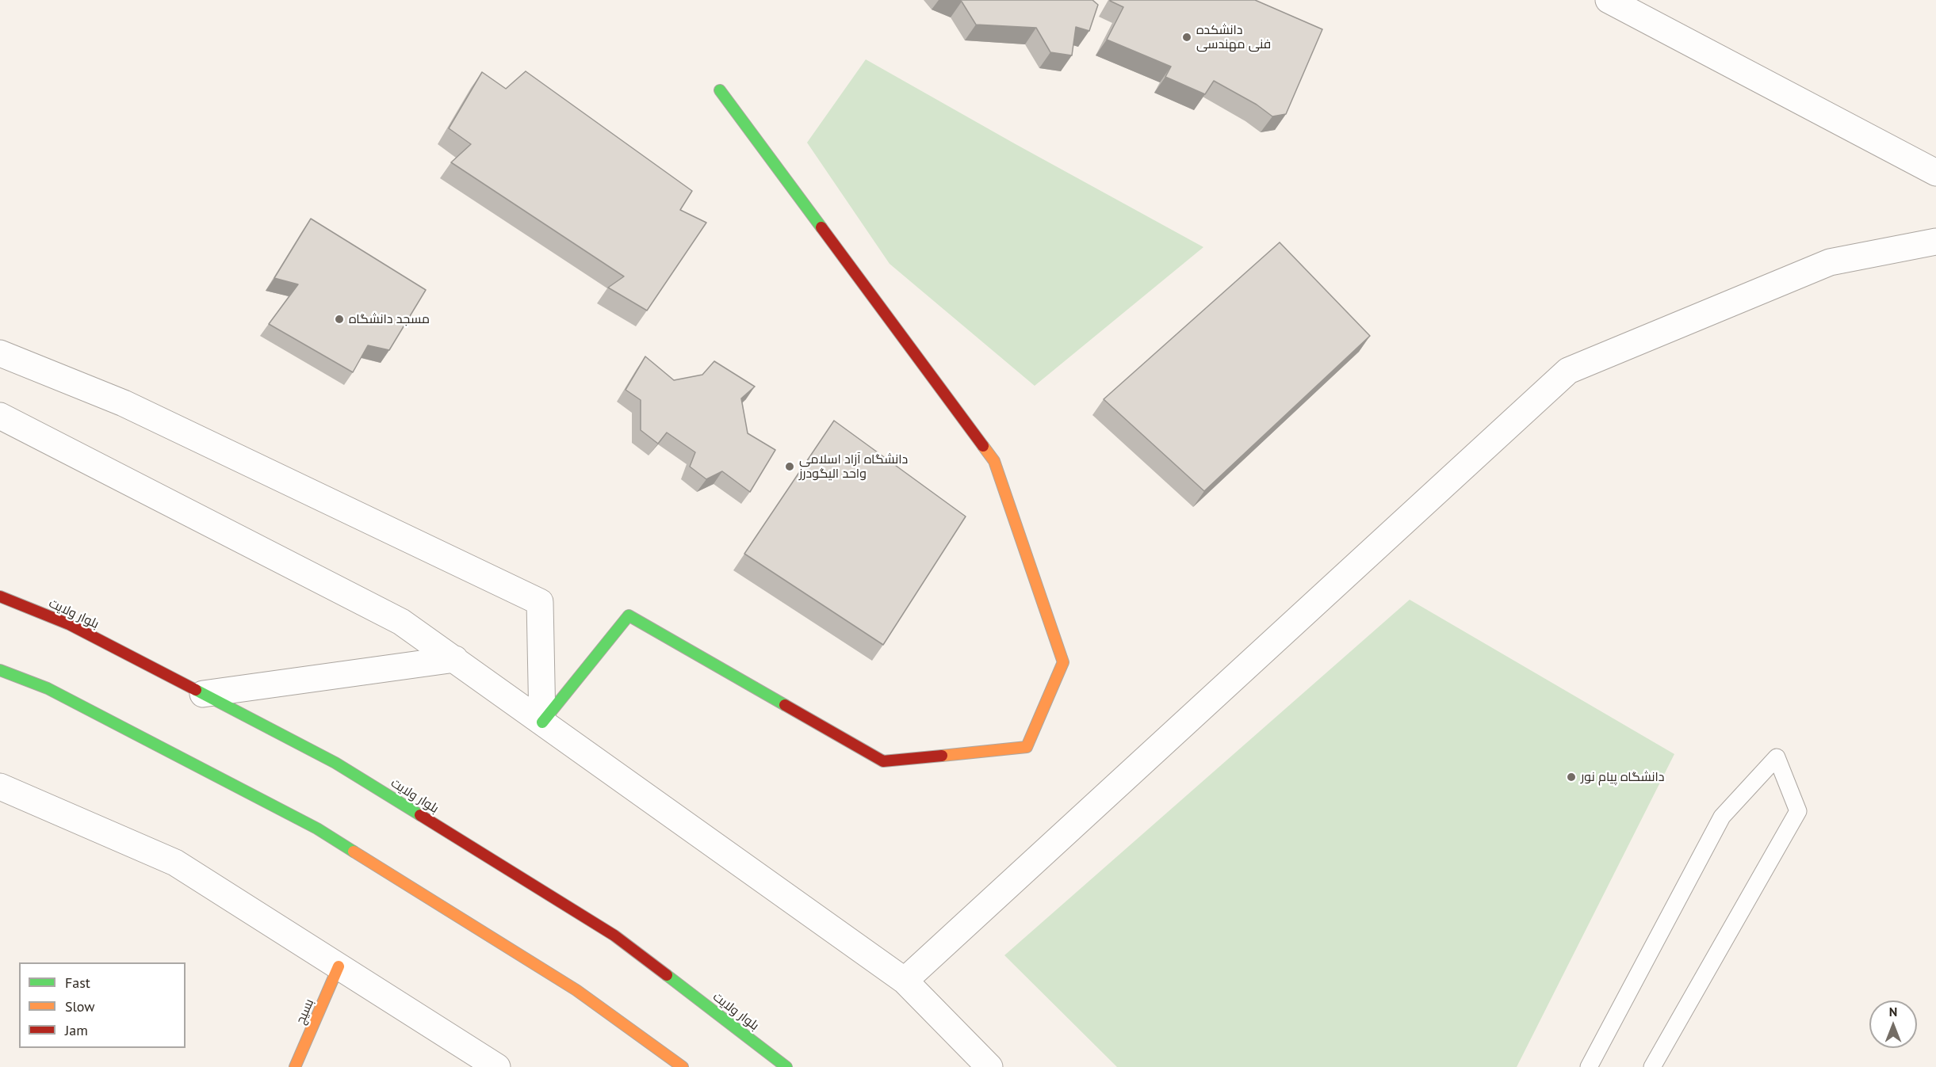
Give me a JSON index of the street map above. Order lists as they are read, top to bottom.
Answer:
{
  "streets": {
    "main road": ["بلوار ولایت", "بسیج"]
  },
  "places": [
    "دانشکده فنی مهندسی",
    "مسجد دانشگاه",
    "دانشگاه آزاد اسلامی واحد الیگودرز",
    "دانشگاه پیام نور"
  ],
  "legend": ["Fast", "Slow", "Jam"],
  "north": "top"
}
